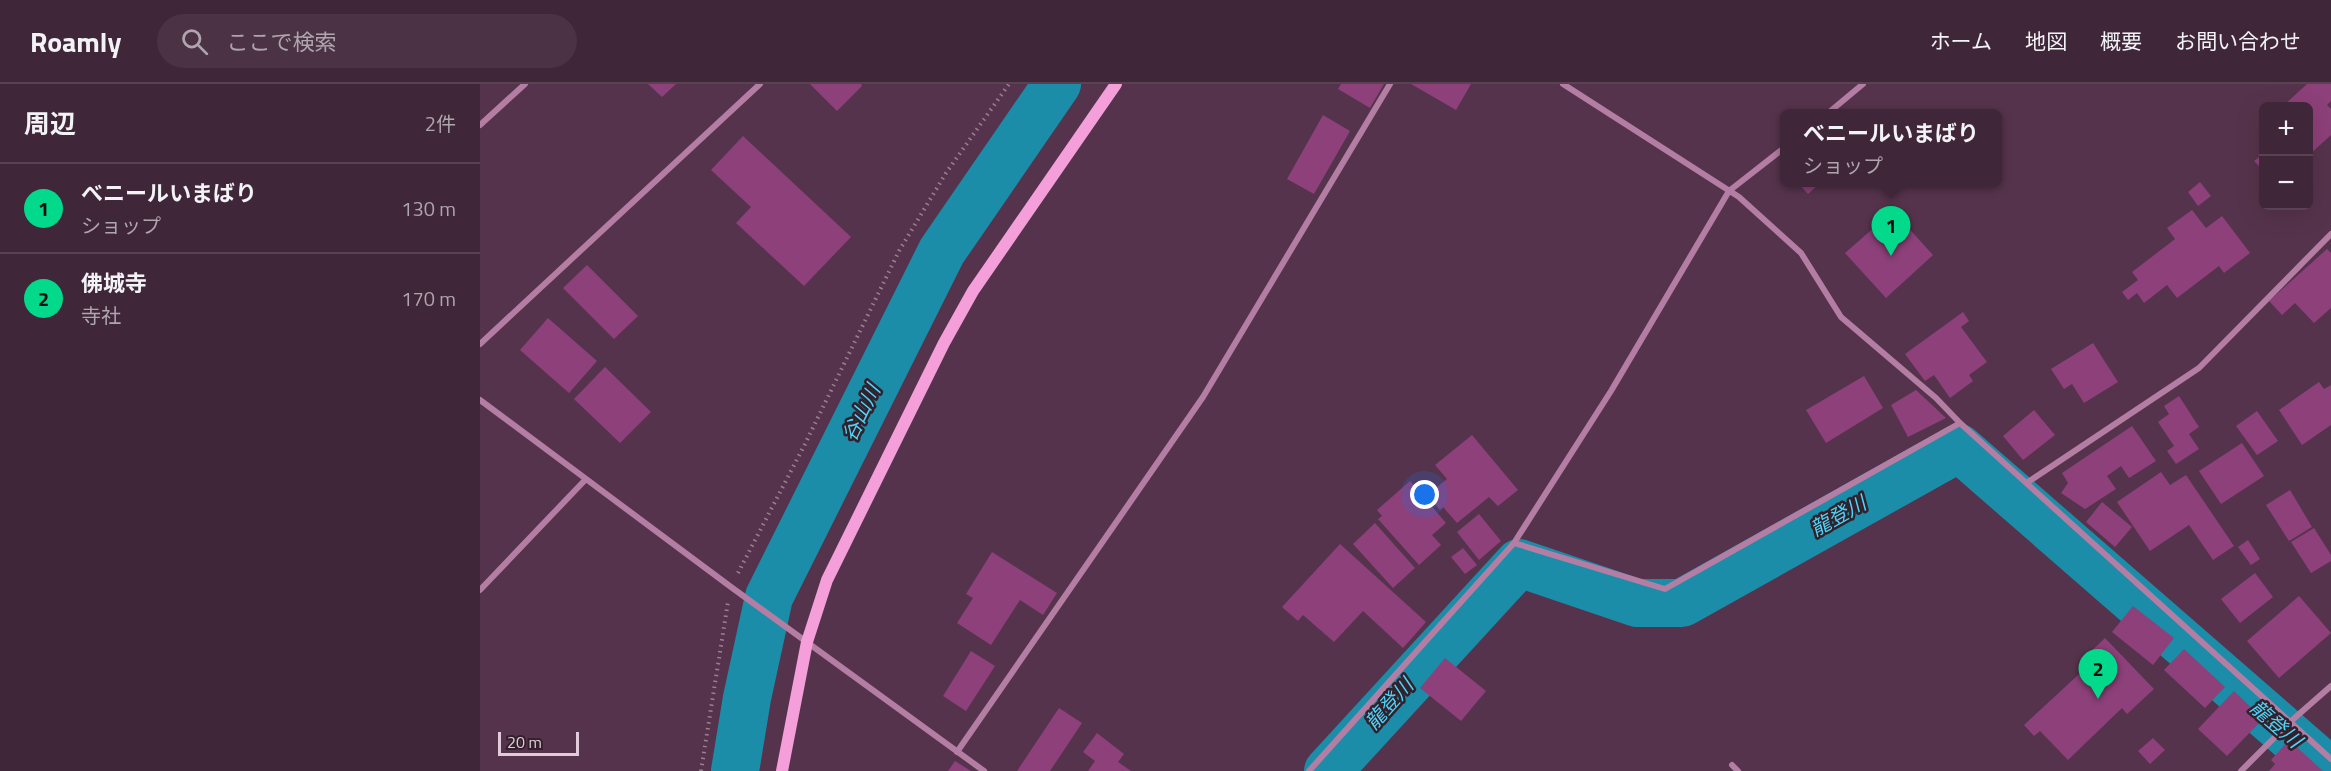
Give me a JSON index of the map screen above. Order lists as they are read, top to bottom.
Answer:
{
  "water": ["谷山川", "龍登川"],
  "scale_bar": "20 m",
  "page": {
    "header": "Roamly",
    "search": "ここで検索",
    "nav": [
      "ホーム",
      "地図",
      "概要",
      "お問い合わせ"
    ],
    "heading": ["周辺", "2件"],
    "map_buttons": ["+", "−"],
    "popup": ["べニールいまばり", "ショップ"],
    "list": [
      {
        "mark": "1",
        "name": "べニールいまばり",
        "note": "ショップ",
        "value": "130 m"
      },
      {
        "mark": "2",
        "name": "佛城寺",
        "note": "寺社",
        "value": "170 m"
      }
    ],
    "pins": ["1", "2"],
    "scale": "20 m"
  }
}
